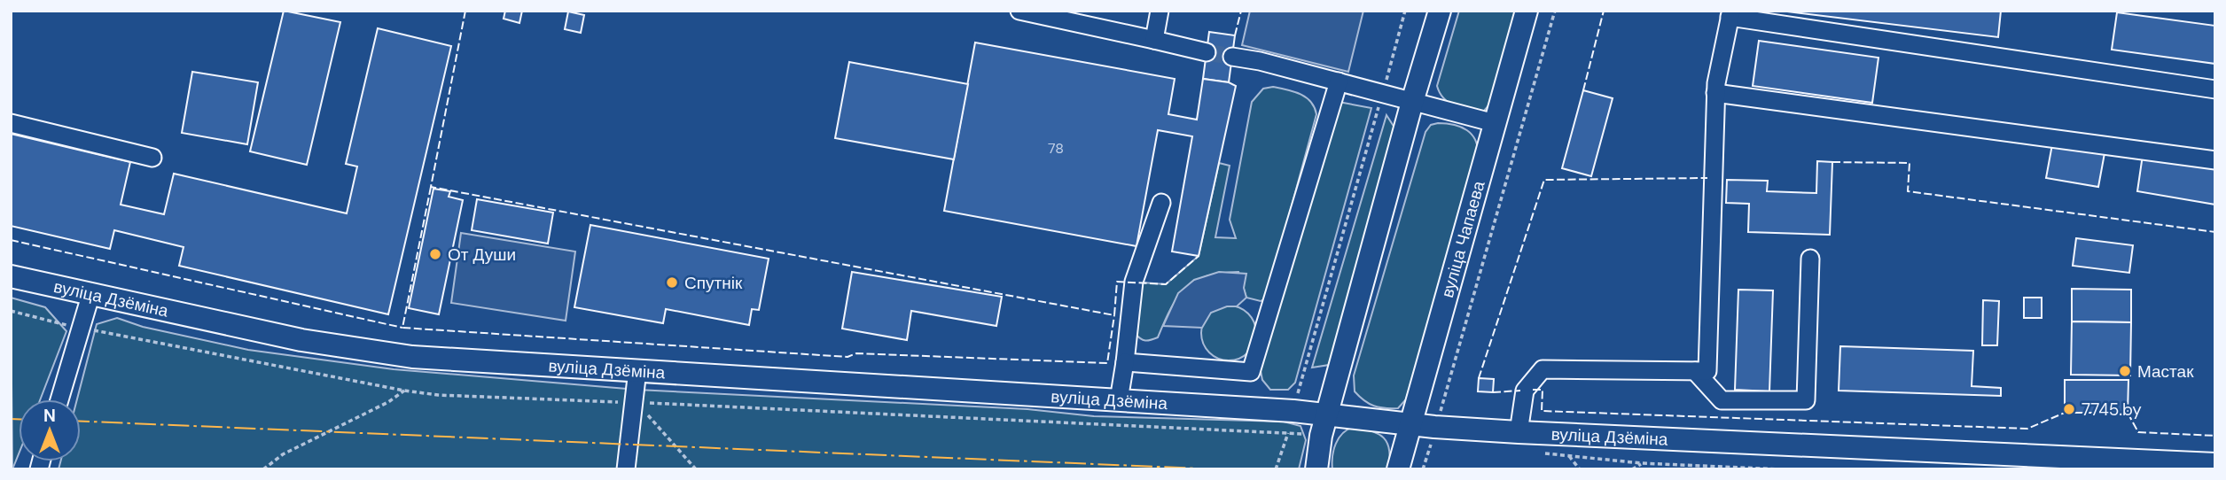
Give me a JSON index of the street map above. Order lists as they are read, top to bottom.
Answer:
{
  "streets": {
    "main road": ["вуліца Чапаева", "вуліца Дзёміна"]
  },
  "crossings": [
    ["вуліца Чапаева", "вуліца Дзёміна"]
  ],
  "places": [
    "От Души",
    "Спутнік",
    "Мастак",
    "7745.by"
  ],
  "house_numbers": ["78"],
  "north": "top"
}
